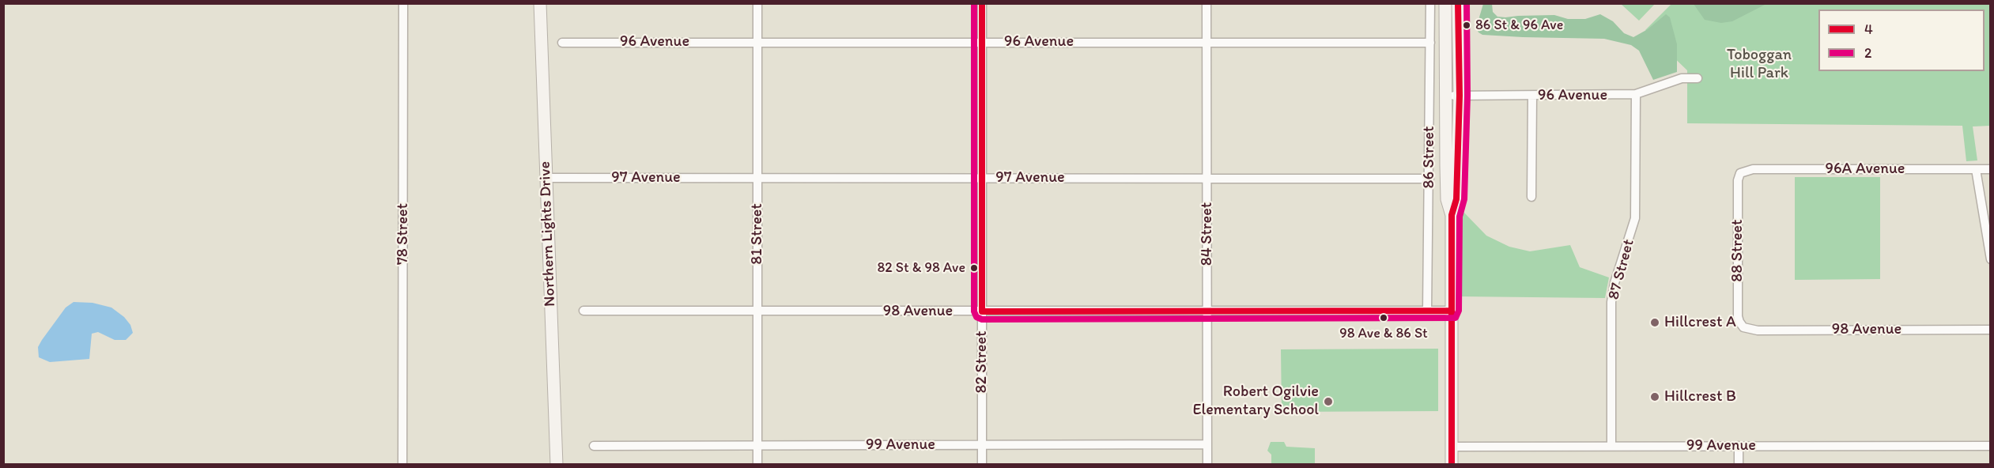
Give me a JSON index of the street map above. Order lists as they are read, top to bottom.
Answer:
{
  "streets": {
    "main road": ["86 Street", "Northern Lights Drive"],
    "street": [
      "96 Avenue",
      "96A Avenue",
      "97 Avenue",
      "78 Street",
      "81 Street",
      "84 Street",
      "88 Street",
      "87 Street",
      "98 Avenue",
      "82 Street",
      "99 Avenue"
    ]
  },
  "crossings": [
    ["96 Avenue", "86 Street"],
    ["96 Avenue", "81 Street"],
    ["96 Avenue", "84 Street"],
    ["96 Avenue", "87 Street"],
    ["96 Avenue", "82 Street"],
    ["86 Street", "97 Avenue"],
    ["86 Street", "98 Avenue"],
    ["86 Street", "99 Avenue"],
    ["96A Avenue", "88 Street"],
    ["97 Avenue", "Northern Lights Drive"],
    ["97 Avenue", "81 Street"],
    ["97 Avenue", "84 Street"],
    ["97 Avenue", "82 Street"],
    ["81 Street", "98 Avenue"],
    ["81 Street", "99 Avenue"],
    ["84 Street", "98 Avenue"],
    ["84 Street", "99 Avenue"],
    ["88 Street", "98 Avenue"],
    ["87 Street", "99 Avenue"],
    ["98 Avenue", "82 Street"],
    ["82 Street", "99 Avenue"]
  ],
  "parks": ["Toboggan Hill Park"],
  "places": [
    "86 St & 96 Ave",
    "82 St & 98 Ave",
    "98 Ave & 86 St",
    "Hillcrest A",
    "Hillcrest B",
    "Robert Ogilvie Elementary School"
  ],
  "lines": ["transit line 4", "transit line 2"],
  "legend": ["4", "2"]
}
